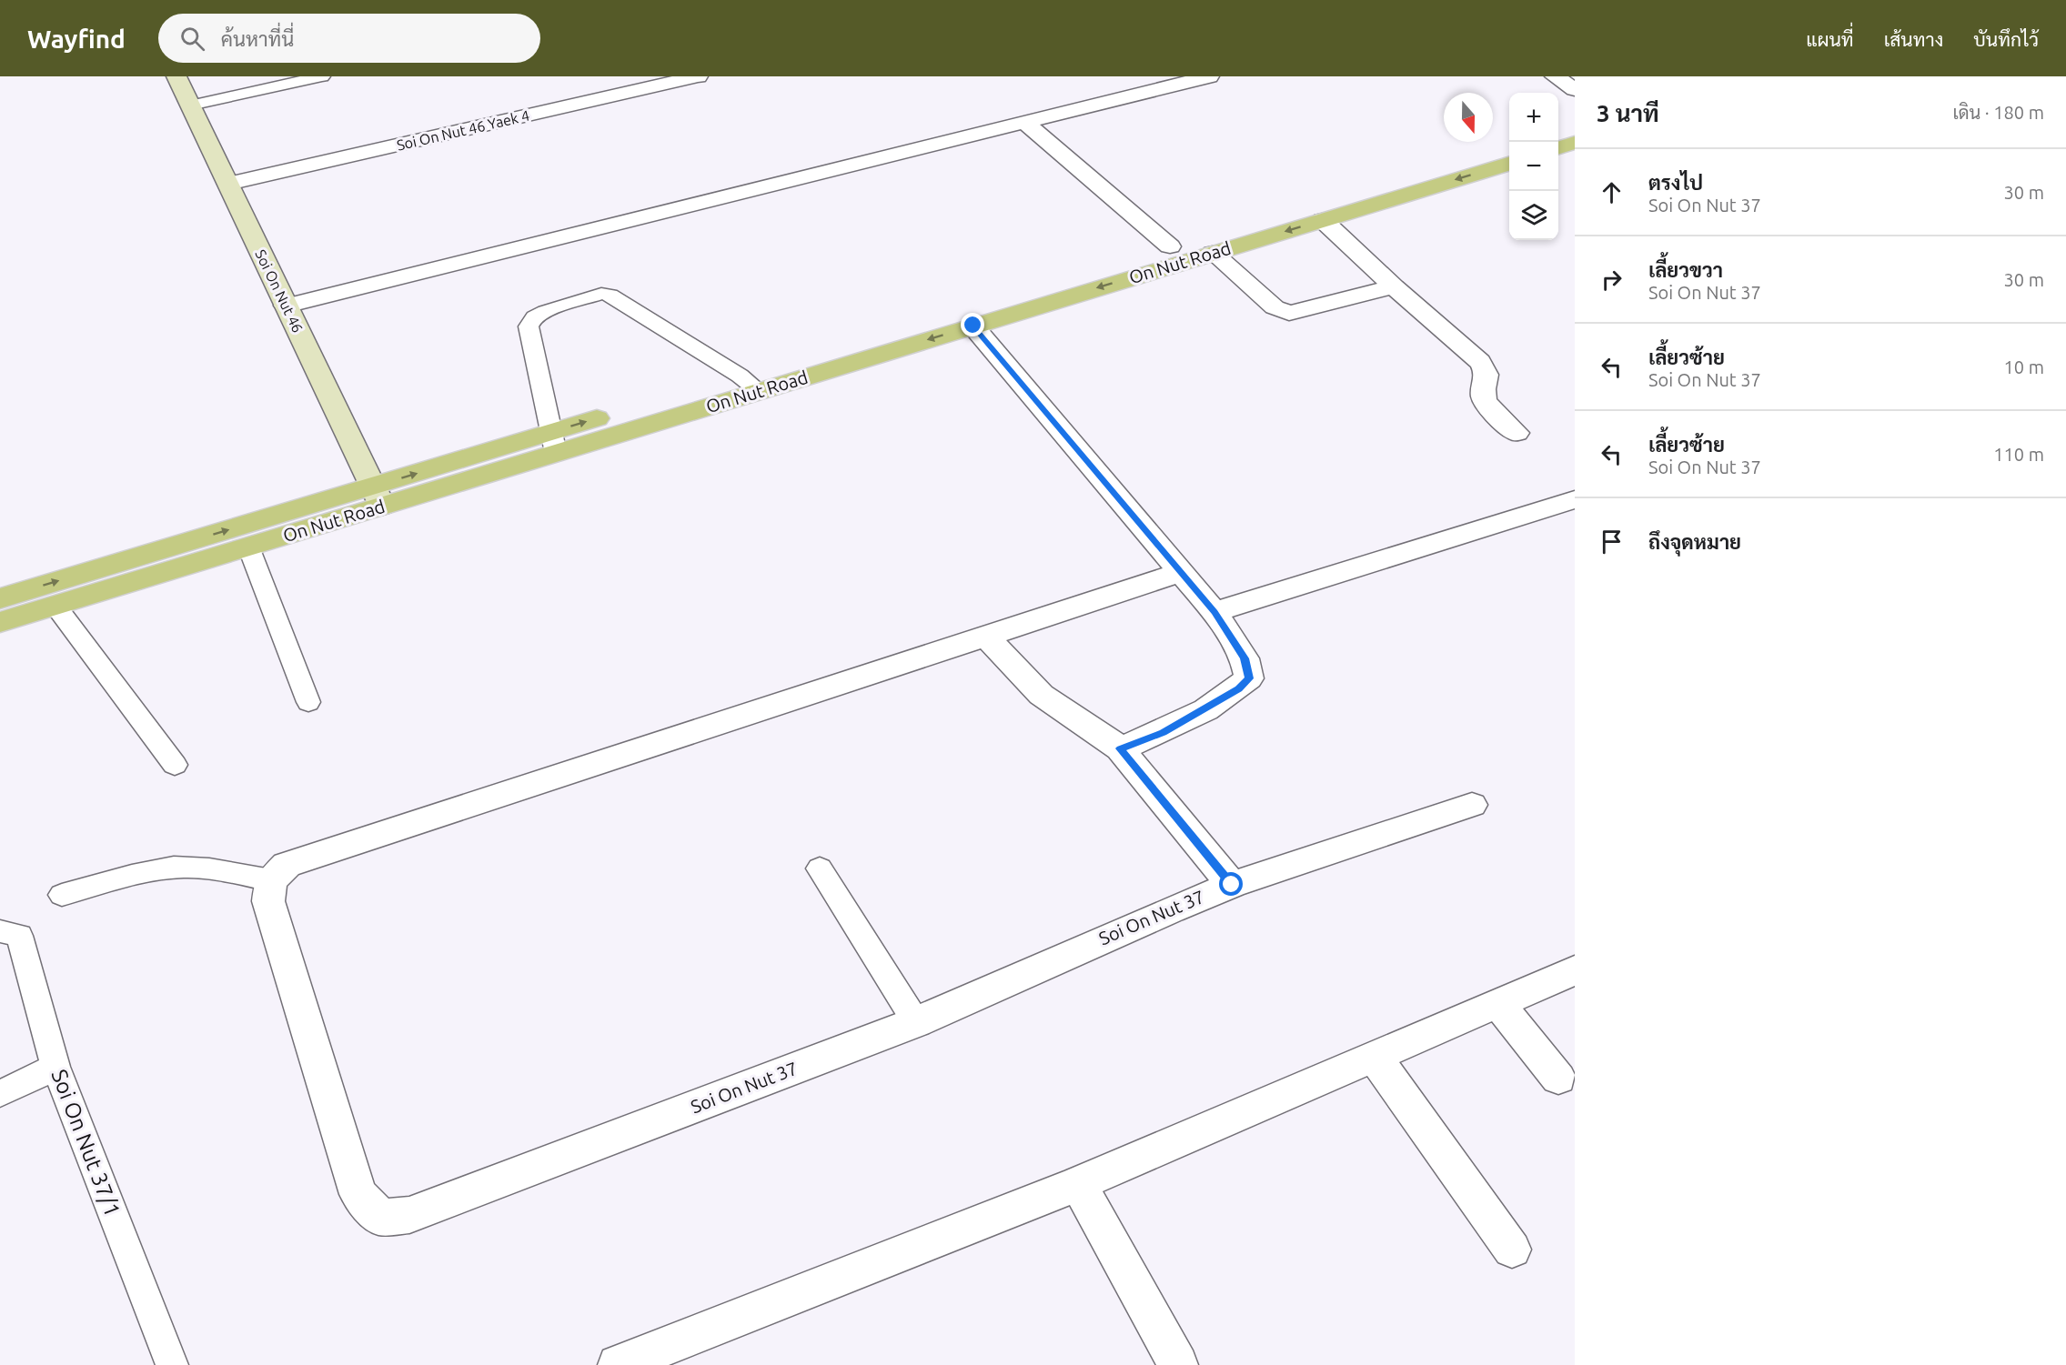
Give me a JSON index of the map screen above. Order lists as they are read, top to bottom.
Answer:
{
  "streets": {
    "main road": ["On Nut Road"],
    "street": ["Soi On Nut 46 Yaek 4", "Soi On Nut 46", "Soi On Nut 37"],
    "lane": ["Soi On Nut 37/1"]
  },
  "crossings": [
    ["Soi On Nut 46 Yaek 4", "Soi On Nut 46"],
    ["On Nut Road", "Soi On Nut 46"]
  ],
  "north": "bottom",
  "page": {
    "header": "Wayfind",
    "search": "ค้นหาที่นี่",
    "nav": ["แผนที่", "เส้นทาง", "บันทึกไว้"],
    "heading": ["3 นาที", "เดิน · 180 m"],
    "map_buttons": ["+", "−"],
    "list": [
      ["ตรงไป", "Soi On Nut 37", "30 m"],
      ["เลี้ยวขวา", "Soi On Nut 37", "30 m"],
      ["เลี้ยวซ้าย", "Soi On Nut 37", "10 m"],
      ["เลี้ยวซ้าย", "Soi On Nut 37", "110 m"],
      "ถึงจุดหมาย"
    ]
  }
}
